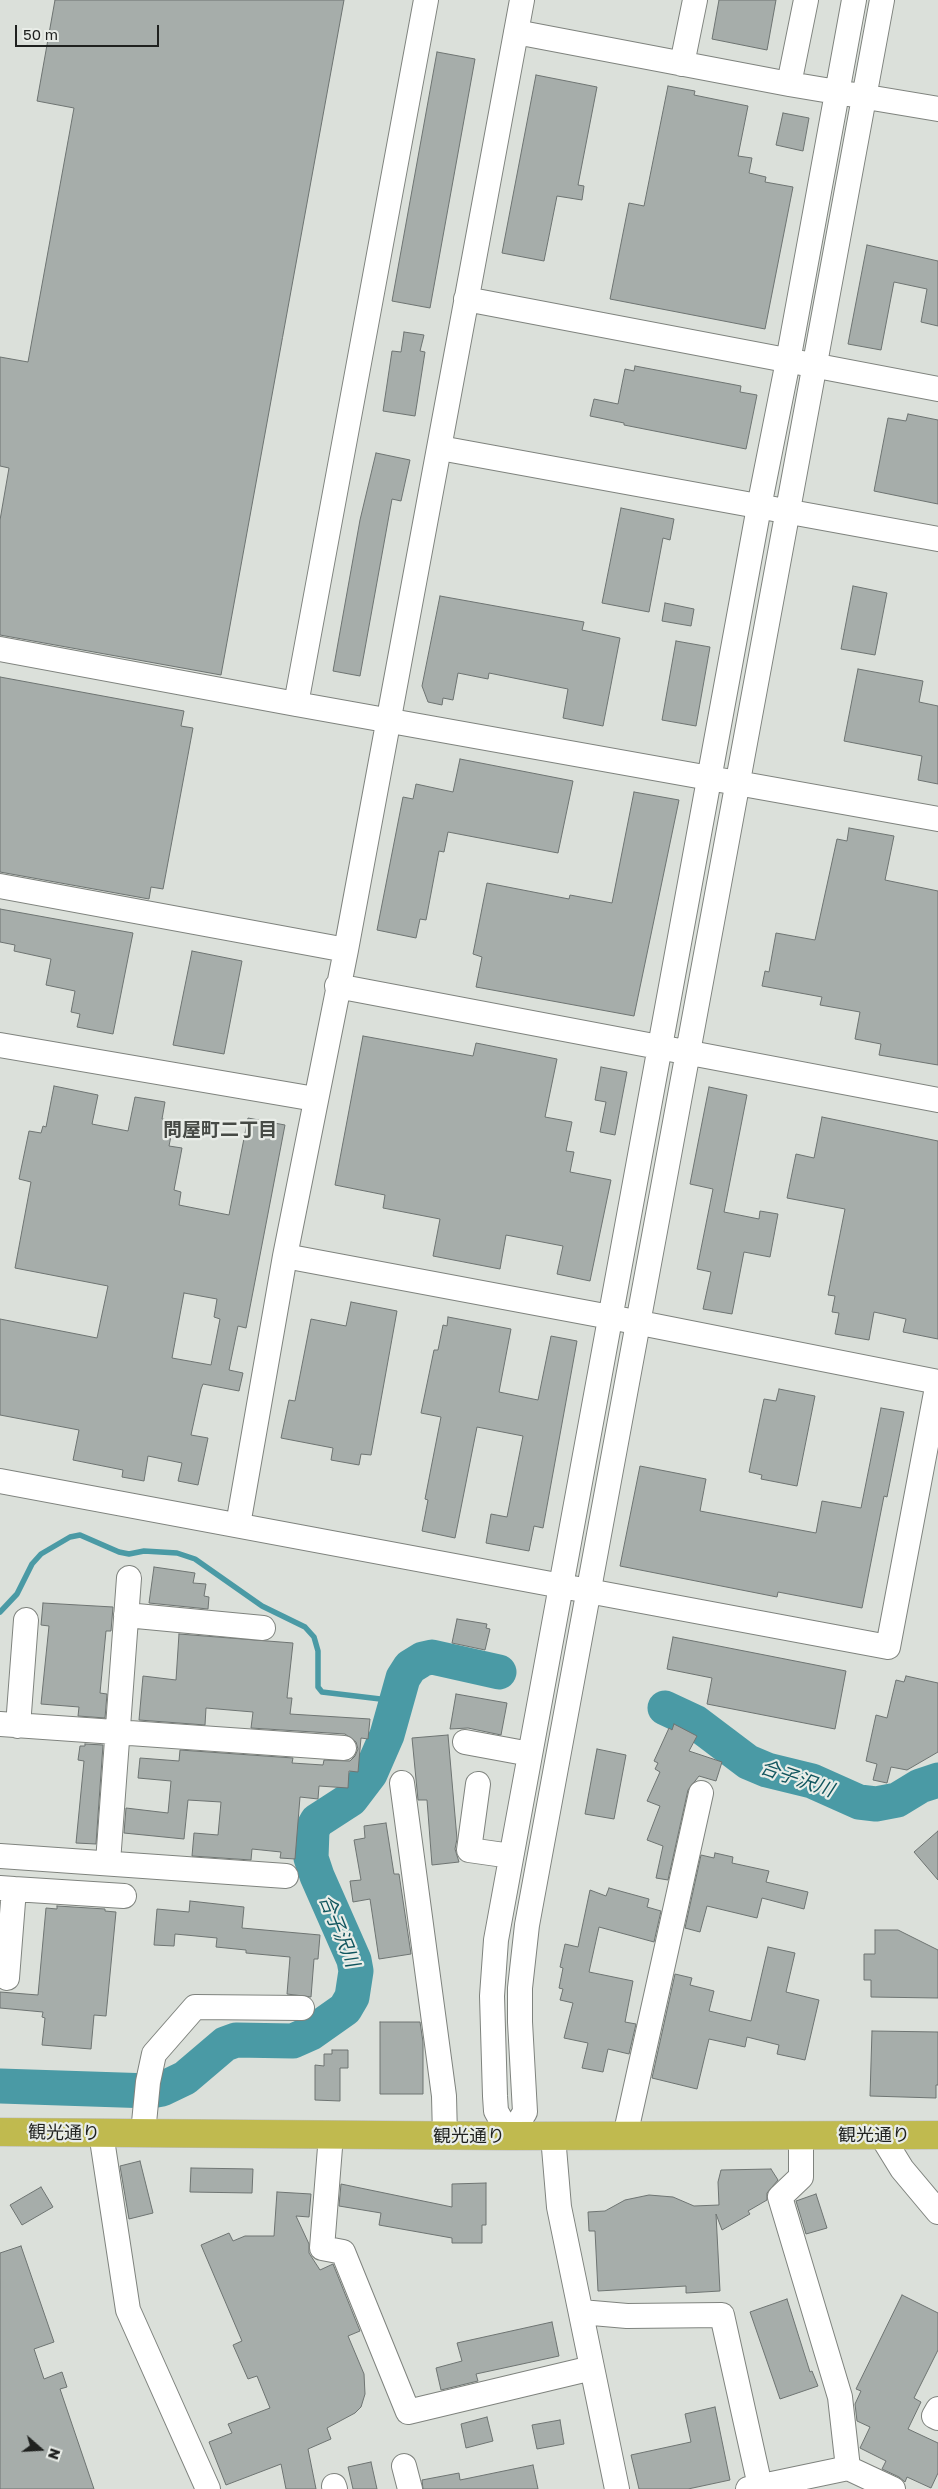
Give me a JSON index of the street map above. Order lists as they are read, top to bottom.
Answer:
{
  "streets": {
    "highway": ["観光通り"]
  },
  "districts": ["問屋町二丁目"],
  "water": ["合子沢川"],
  "scale_bar": "50 m",
  "north": "right"
}
